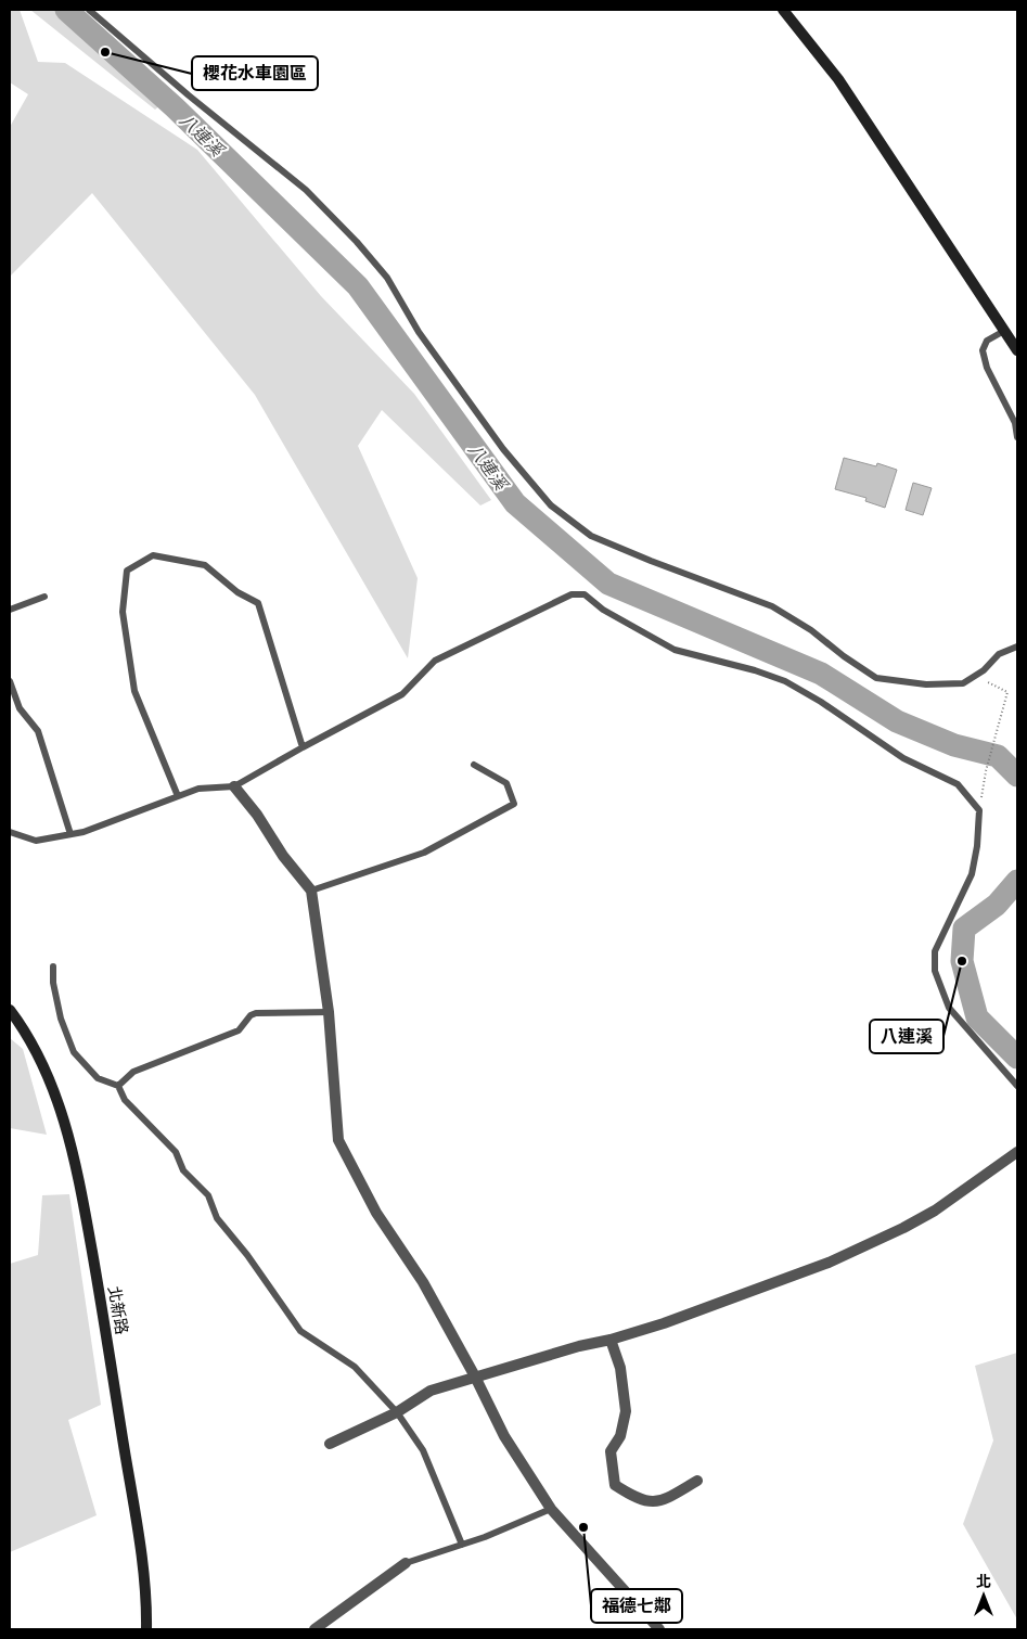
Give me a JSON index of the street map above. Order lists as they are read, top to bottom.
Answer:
{
  "streets": {
    "main road": ["北新路"]
  },
  "water": ["八連溪"],
  "places": ["櫻花水車園區", "八連溪", "福德七鄰"],
  "north": "top"
}
